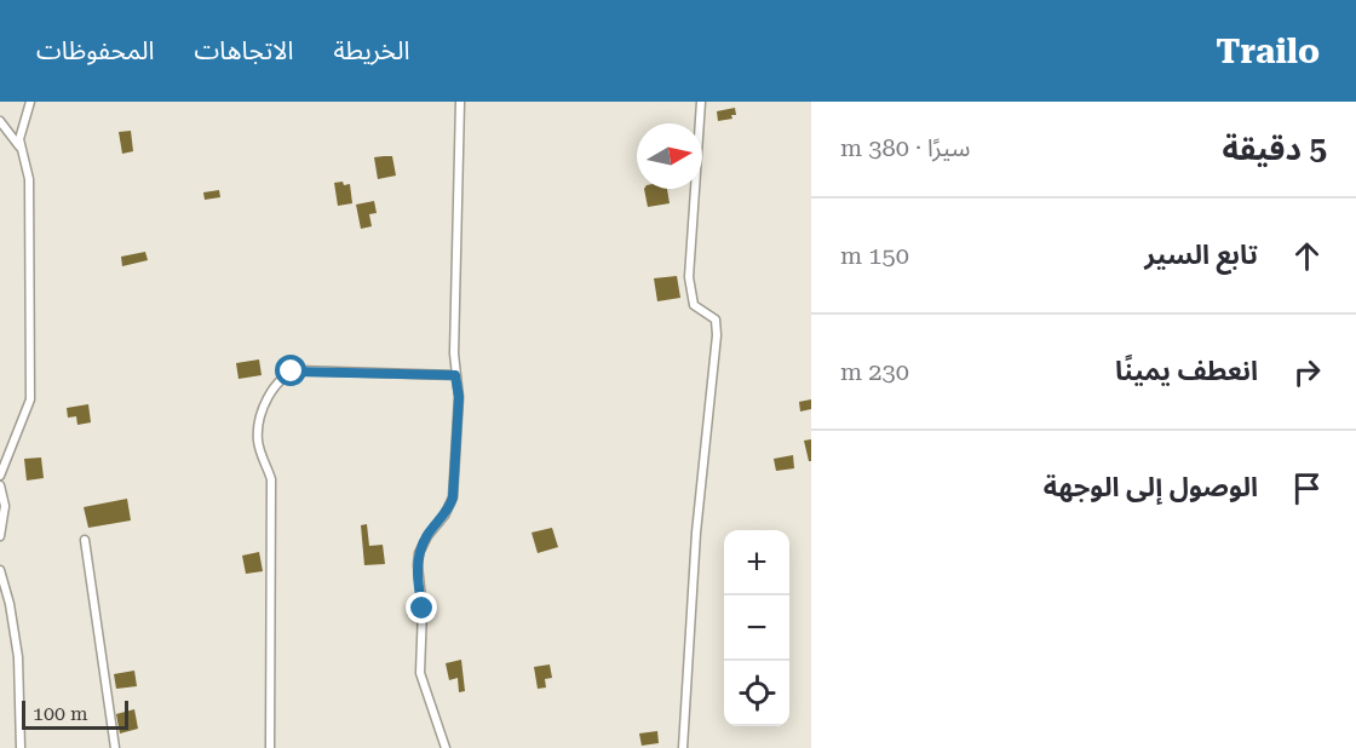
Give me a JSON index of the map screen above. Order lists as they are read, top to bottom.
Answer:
{
  "scale_bar": "100 m",
  "north": "right",
  "page": {
    "header": "Trailo",
    "nav": ["الخريطة", "الاتجاهات", "المحفوظات"],
    "heading": ["5 دقيقة", "سيرًا · 380 m"],
    "list": [
      ["تابع السير", "150 m"],
      ["انعطف يمينًا", "230 m"],
      "الوصول إلى الوجهة"
    ],
    "map_buttons": ["+", "−"],
    "scale": "100 m"
  }
}
